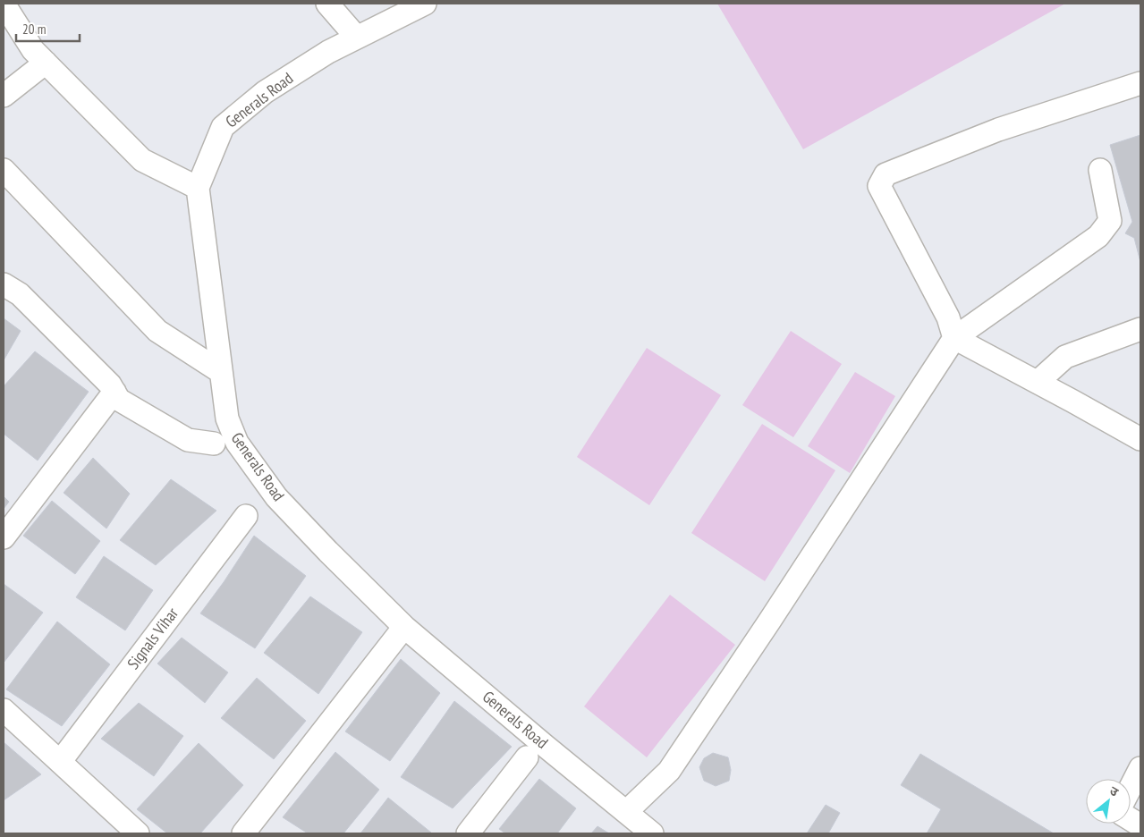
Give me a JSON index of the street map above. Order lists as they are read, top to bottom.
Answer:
{
  "streets": {
    "street": ["Generals Road", "Signals Vihar"]
  },
  "scale_bar": "20 m",
  "north": "top right"
}
